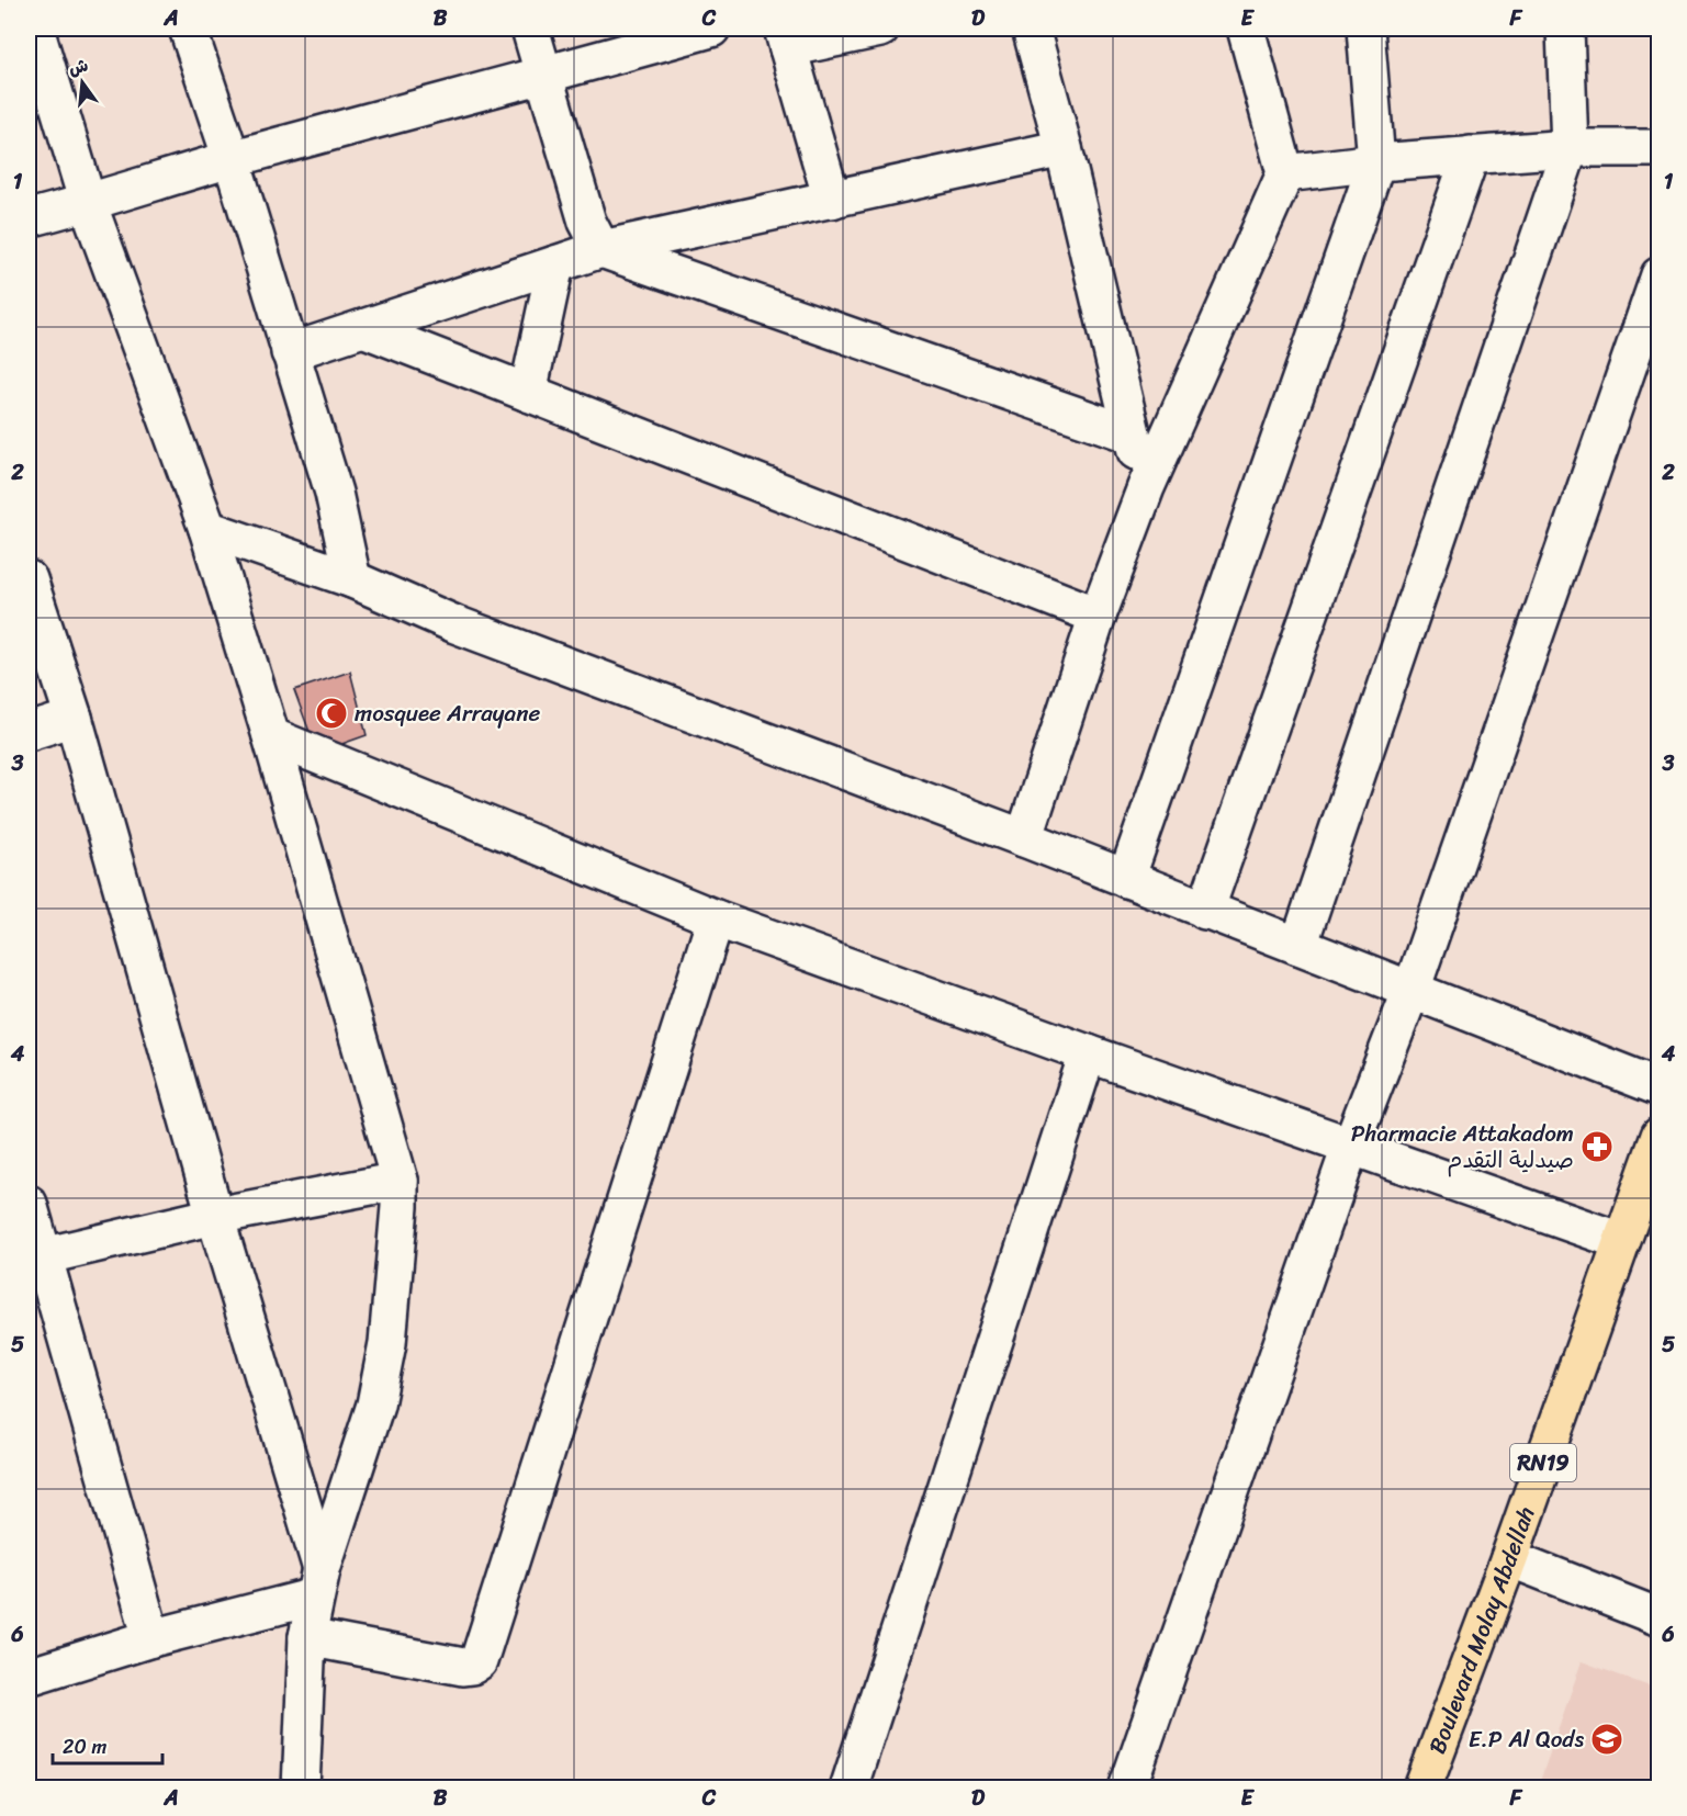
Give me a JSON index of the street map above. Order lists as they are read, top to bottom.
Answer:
{
  "streets": {
    "main road": ["RN19", "Boulevard Molay Abdellah"]
  },
  "places": {
    "mosque": ["mosquee Arrayane"],
    "pharmacy": ["Pharmacie Attakadom صيدلية التقدم"],
    "school or university": ["E.P Al Qods"]
  },
  "scale_bar": "20 m",
  "north": "top",
  "grid": {
    "columns": [
      "A",
      "B",
      "C",
      "D",
      "E",
      "F"
    ],
    "rows": [
      "1",
      "2",
      "3",
      "4",
      "5",
      "6"
    ]
  }
}
